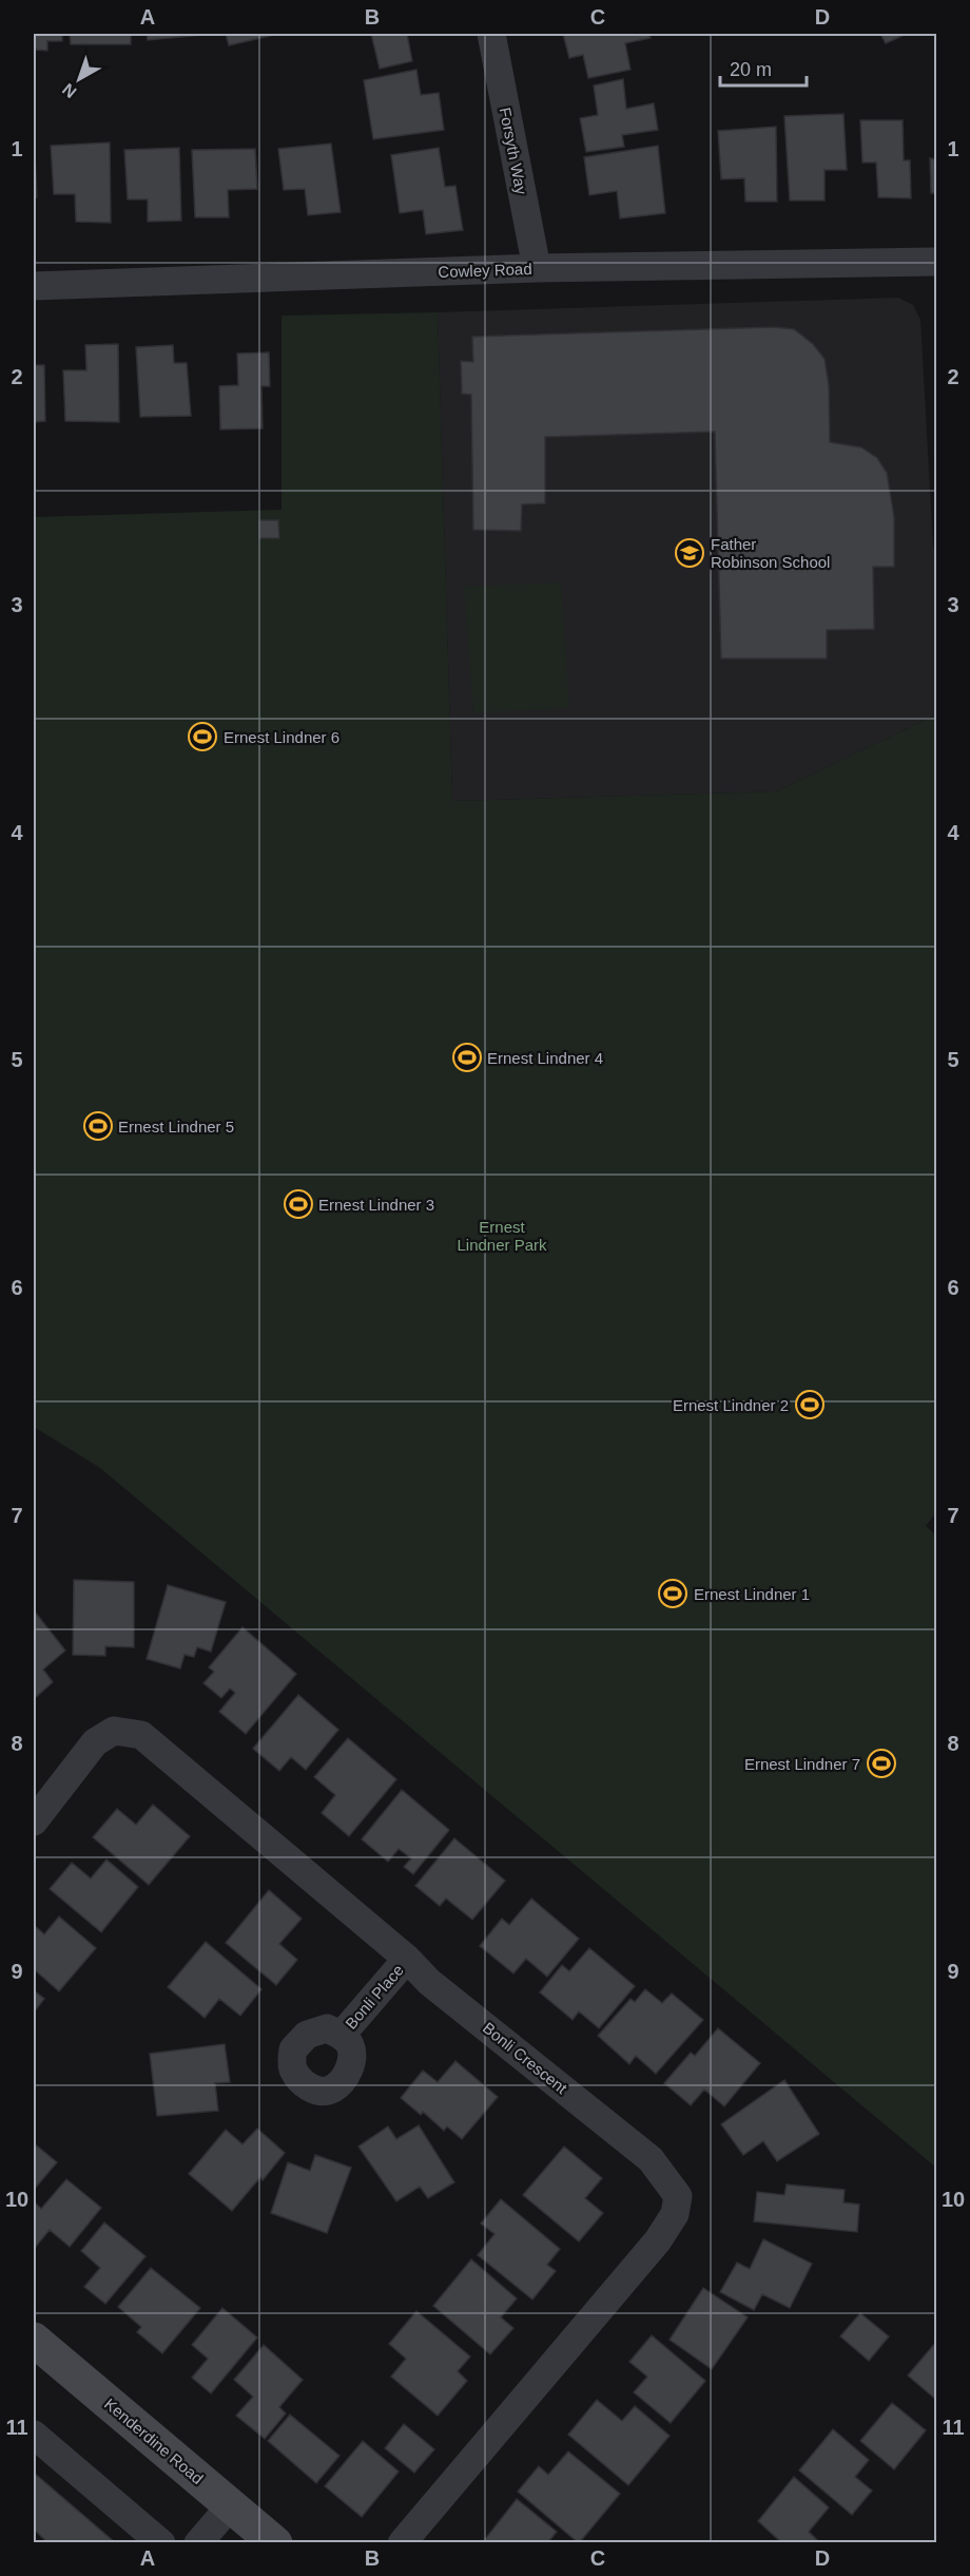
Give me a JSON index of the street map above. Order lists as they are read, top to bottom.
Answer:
{
  "streets": {
    "street": [
      "Forsyth Way",
      "Cowley Road",
      "Bonli Place",
      "Bonli Crescent",
      "Kenderdine Road"
    ]
  },
  "crossings": [
    ["Forsyth Way", "Cowley Road"],
    ["Bonli Place", "Bonli Crescent"]
  ],
  "parks": ["Ernest Lindner Park"],
  "places": {
    "school or university": ["Father Robinson School"],
    "sports": [
      "Ernest Lindner 6",
      "Ernest Lindner 4",
      "Ernest Lindner 5",
      "Ernest Lindner 3",
      "Ernest Lindner 2",
      "Ernest Lindner 1",
      "Ernest Lindner 7"
    ]
  },
  "scale_bar": "20 m",
  "north": "bottom left",
  "grid": {
    "columns": [
      "A",
      "B",
      "C",
      "D"
    ],
    "rows": [
      "1",
      "2",
      "3",
      "4",
      "5",
      "6",
      "7",
      "8",
      "9",
      "10",
      "11"
    ]
  }
}
